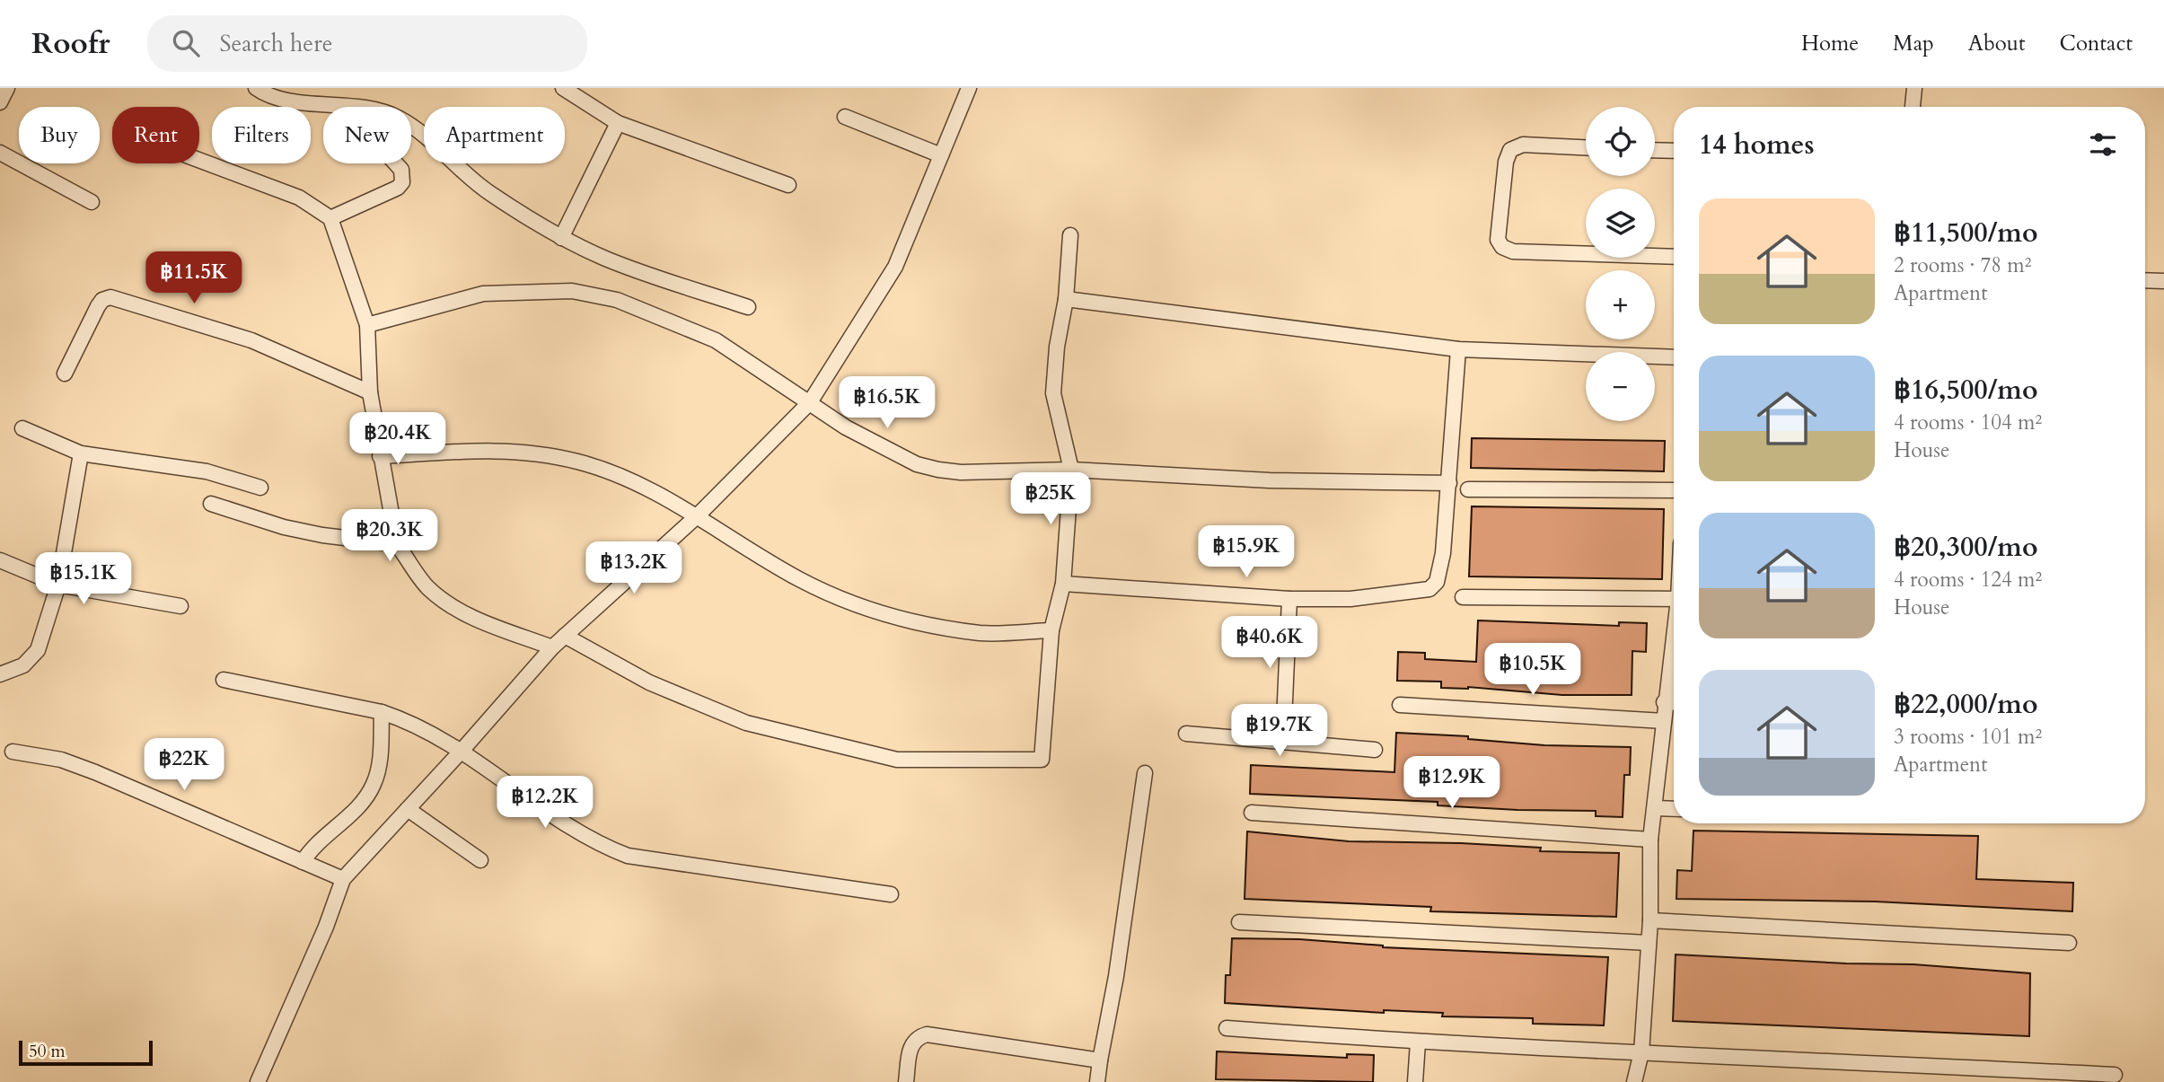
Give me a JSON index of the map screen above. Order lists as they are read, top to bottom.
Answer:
{
  "scale_bar": "50 m",
  "page": {
    "header": "Roofr",
    "search": "Search here",
    "nav": [
      "Home",
      "Map",
      "About",
      "Contact"
    ],
    "map_buttons": ["+", "−"],
    "chip": [
      "Buy",
      "Rent",
      "Filters",
      "New",
      "Apartment"
    ],
    "heading": "14 homes",
    "list": [
      {
        "name": "฿11,500/mo",
        "note": "2 rooms · 78 m² · Apartment"
      },
      {
        "name": "฿16,500/mo",
        "note": "4 rooms · 104 m² · House"
      },
      {
        "name": "฿20,300/mo",
        "note": "4 rooms · 124 m² · House"
      },
      {
        "name": "฿22,000/mo",
        "note": "3 rooms · 101 m² · Apartment"
      }
    ],
    "price": [
      "฿11.5K",
      "฿16.5K",
      "฿20.4K",
      "฿25K",
      "฿20.3K",
      "฿15.9K",
      "฿13.2K",
      "฿15.1K",
      "฿40.6K",
      "฿10.5K",
      "฿19.7K",
      "฿22K",
      "฿12.9K",
      "฿12.2K"
    ],
    "scale": "50 m"
  }
}
